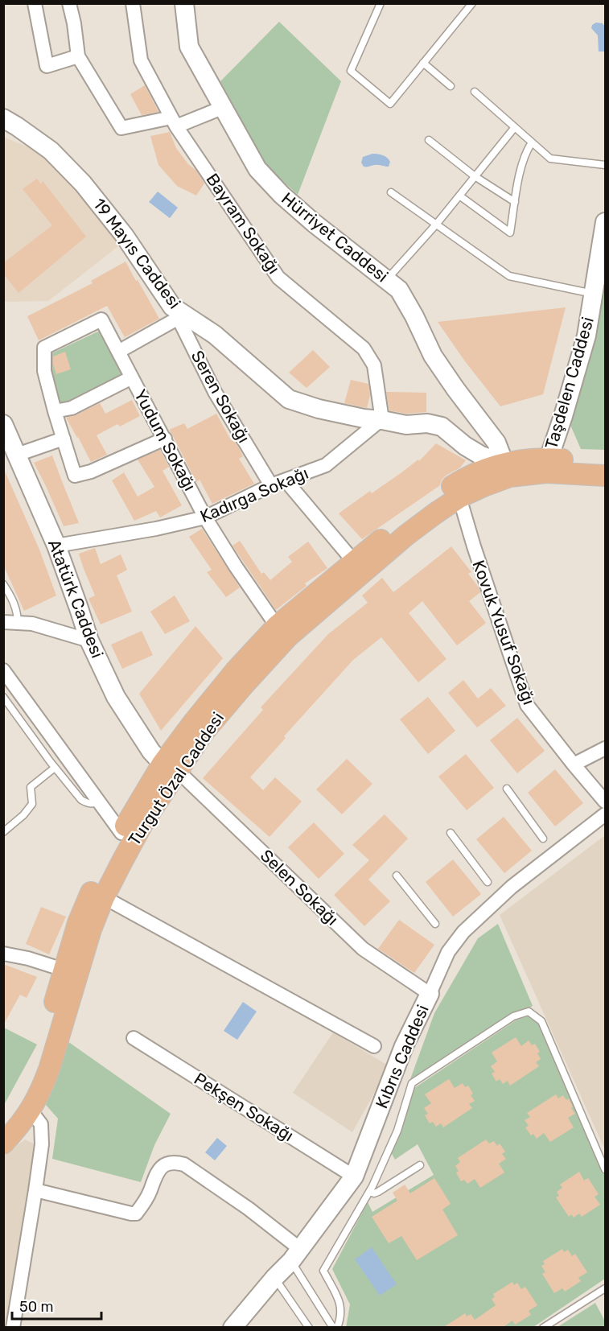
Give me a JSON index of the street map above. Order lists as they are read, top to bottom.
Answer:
{
  "streets": {
    "main road": ["Turgut Özal Caddesi"],
    "street": [
      "Bayram Sokağı",
      "Hürriyet Caddesi",
      "19 Mayıs Caddesi",
      "Taşdelen Caddesi",
      "Seren Sokağı",
      "Yudum Sokağı",
      "Kadırga Sokağı",
      "Atatürk Caddesi",
      "Kovuk Yusuf Sokağı",
      "Selen Sokağı",
      "Kıbrıs Caddesi",
      "Pekşen Sokağı"
    ]
  },
  "crossings": [
    ["Bayram Sokağı", "19 Mayıs Caddesi"],
    ["Bayram Sokağı", "Kadırga Sokağı"],
    ["Hürriyet Caddesi", "19 Mayıs Caddesi"],
    ["Hürriyet Caddesi", "Turgut Özal Caddesi"],
    ["19 Mayıs Caddesi", "Seren Sokağı"],
    ["19 Mayıs Caddesi", "Kadırga Sokağı"],
    ["19 Mayıs Caddesi", "Turgut Özal Caddesi"],
    ["Taşdelen Caddesi", "Turgut Özal Caddesi"],
    ["Seren Sokağı", "Kadırga Sokağı"],
    ["Yudum Sokağı", "Kadırga Sokağı"],
    ["Yudum Sokağı", "Turgut Özal Caddesi"],
    ["Kadırga Sokağı", "Atatürk Caddesi"],
    ["Atatürk Caddesi", "Turgut Özal Caddesi"],
    ["Atatürk Caddesi", "Selen Sokağı"],
    ["Kovuk Yusuf Sokağı", "Turgut Özal Caddesi"],
    ["Turgut Özal Caddesi", "Selen Sokağı"],
    ["Selen Sokağı", "Kıbrıs Caddesi"],
    ["Kıbrıs Caddesi", "Pekşen Sokağı"]
  ],
  "scale_bar": "50 m"
}
